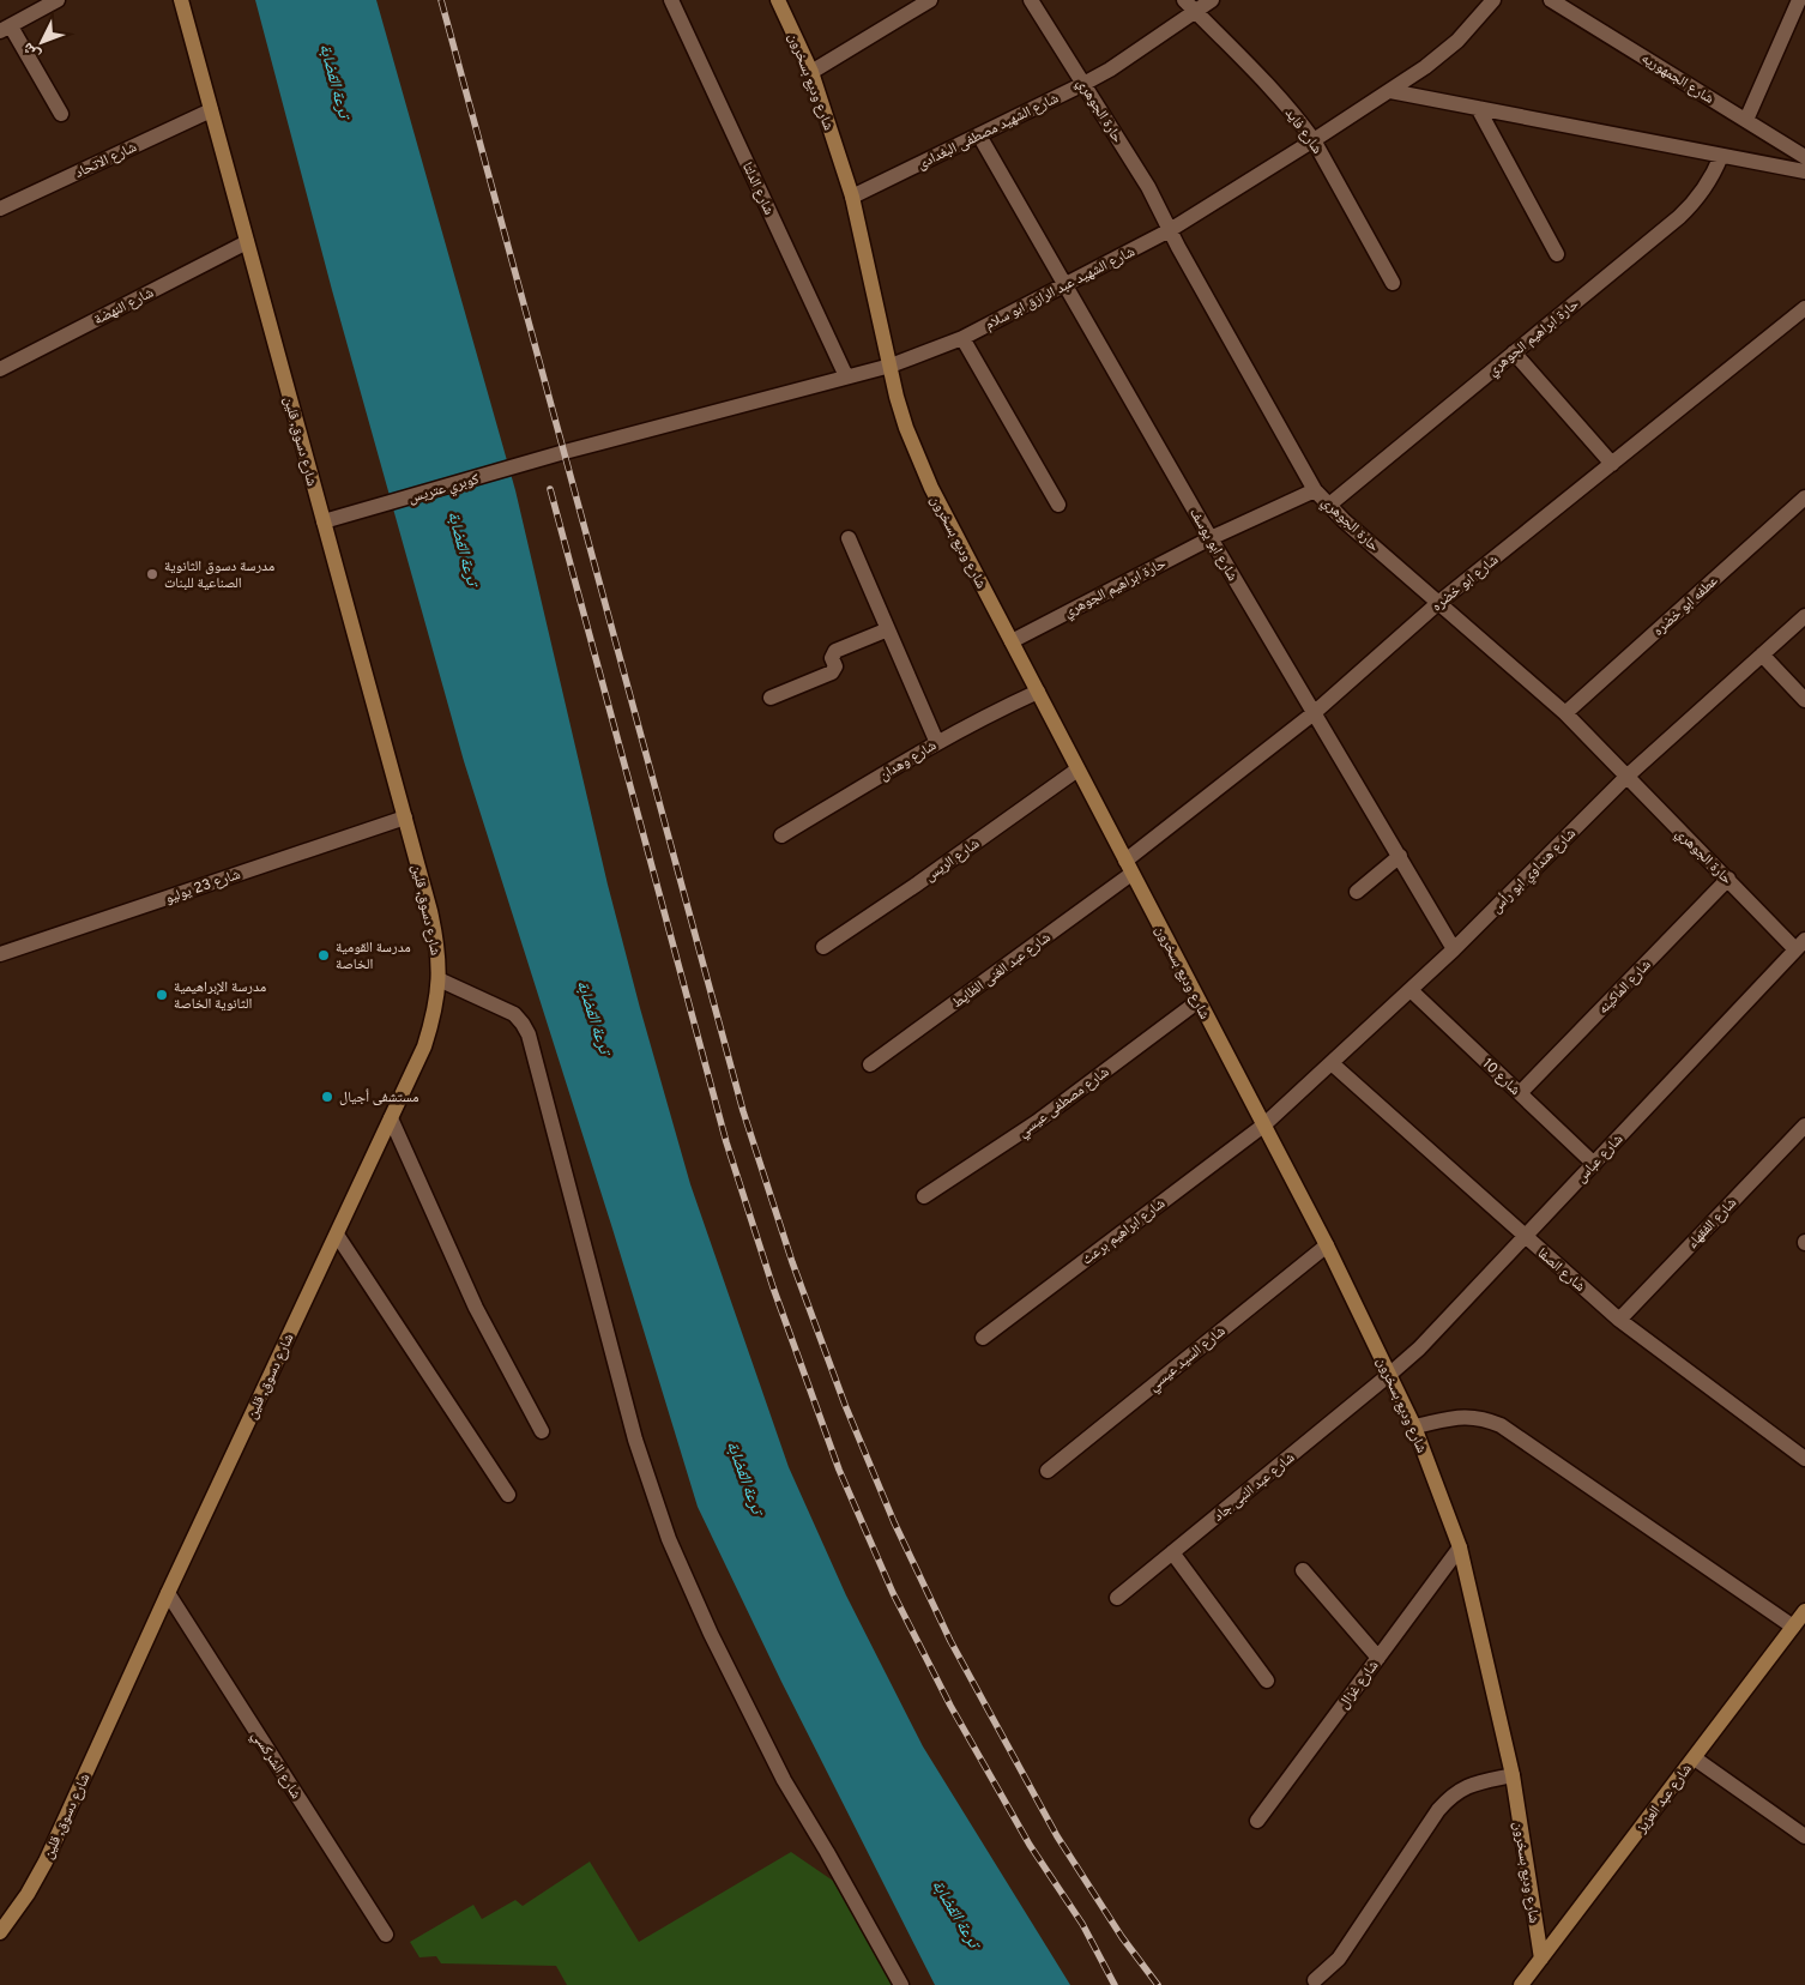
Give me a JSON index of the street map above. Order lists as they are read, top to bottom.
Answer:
{
  "streets": {
    "street": [
      "شارع الجمهوريه",
      "شارع وديع بسخرون",
      "حارة الجوهري",
      "شارع الشهيد مصطفى البغدادى",
      "شارع فايد",
      "شارع الاتحاد",
      "شارع الدلتا",
      "شارع الشهيد عبد الرازق ابو سلام",
      "شارع النهضة",
      "حارة ابراهيم الجوهري",
      "شارع دسوق, قلين",
      "كوبري عتريس",
      "شارع ابو يوسف",
      "شارع ابو خضره",
      "عطفه ابو خضره",
      "شارع وهدان",
      "شارع الريس",
      "شارع هنداوي ابو رأس",
      "شارع 23 يوليو",
      "شارع عبد الغنى الظايط",
      "شارع الماكينه",
      "شارع 10",
      "شارع مصطفى عيسي",
      "شارع عباس",
      "شارع الفقهاء",
      "شارع ابراهيم برعث",
      "شارع الصفا",
      "شارع السيد عيسي",
      "شارع عبد النبى جاد",
      "شارع غزال",
      "شارع الشركسي",
      "شارع عبد العزيز"
    ]
  },
  "crossings": [
    ["شارع وديع بسخرون", "شارع الشهيد مصطفى البغدادى"],
    ["شارع وديع بسخرون", "شارع الشهيد عبد الرازق ابو سلام"],
    ["شارع وديع بسخرون", "حارة ابراهيم الجوهري"],
    ["شارع وديع بسخرون", "شارع ابو خضره"],
    ["شارع وديع بسخرون", "شارع وهدان"],
    ["شارع وديع بسخرون", "شارع الريس"],
    ["شارع وديع بسخرون", "شارع هنداوي ابو رأس"],
    ["شارع وديع بسخرون", "شارع عبد الغنى الظايط"],
    ["شارع وديع بسخرون", "شارع مصطفى عيسي"],
    ["شارع وديع بسخرون", "شارع عباس"],
    ["شارع وديع بسخرون", "شارع ابراهيم برعث"],
    ["شارع وديع بسخرون", "شارع السيد عيسي"],
    ["شارع وديع بسخرون", "شارع عبد النبى جاد"],
    ["شارع وديع بسخرون", "شارع غزال"],
    ["شارع وديع بسخرون", "شارع عبد العزيز"],
    ["حارة الجوهري", "شارع الشهيد مصطفى البغدادى"],
    ["حارة الجوهري", "شارع الشهيد عبد الرازق ابو سلام"],
    ["حارة الجوهري", "حارة ابراهيم الجوهري"],
    ["حارة الجوهري", "شارع ابو خضره"],
    ["حارة الجوهري", "عطفه ابو خضره"],
    ["حارة الجوهري", "شارع هنداوي ابو رأس"],
    ["حارة الجوهري", "شارع الماكينه"],
    ["حارة الجوهري", "شارع عباس"],
    ["شارع الشهيد مصطفى البغدادى", "شارع فايد"],
    ["شارع الشهيد مصطفى البغدادى", "شارع ابو يوسف"],
    ["شارع فايد", "شارع الشهيد عبد الرازق ابو سلام"],
    ["شارع الاتحاد", "شارع دسوق, قلين"],
    ["شارع الدلتا", "شارع الشهيد عبد الرازق ابو سلام"],
    ["شارع الشهيد عبد الرازق ابو سلام", "كوبري عتريس"],
    ["شارع الشهيد عبد الرازق ابو سلام", "شارع ابو يوسف"],
    ["شارع النهضة", "شارع دسوق, قلين"],
    ["حارة ابراهيم الجوهري", "شارع ابو يوسف"],
    ["شارع دسوق, قلين", "كوبري عتريس"],
    ["شارع دسوق, قلين", "شارع 23 يوليو"],
    ["شارع دسوق, قلين", "شارع الشركسي"],
    ["شارع ابو يوسف", "شارع ابو خضره"],
    ["شارع ابو يوسف", "شارع هنداوي ابو رأس"],
    ["شارع ابو خضره", "شارع عبد الغنى الظايط"],
    ["شارع هنداوي ابو رأس", "شارع 10"],
    ["شارع هنداوي ابو رأس", "شارع ابراهيم برعث"],
    ["شارع هنداوي ابو رأس", "شارع الصفا"],
    ["شارع الماكينه", "شارع 10"],
    ["شارع 10", "شارع عباس"],
    ["شارع عباس", "شارع الصفا"],
    ["شارع عباس", "شارع عبد النبى جاد"],
    ["شارع الفقهاء", "شارع الصفا"]
  ],
  "water": ["ترعة القضابة"],
  "places": [
    "مدرسة دسوق الثانوية الصناعية للبنات",
    "مدرسة القومية الخاصة",
    "مدرسة الإبراهيمية الثانوية الخاصة",
    "مستشفى أجيال"
  ],
  "north": "bottom left"
}
